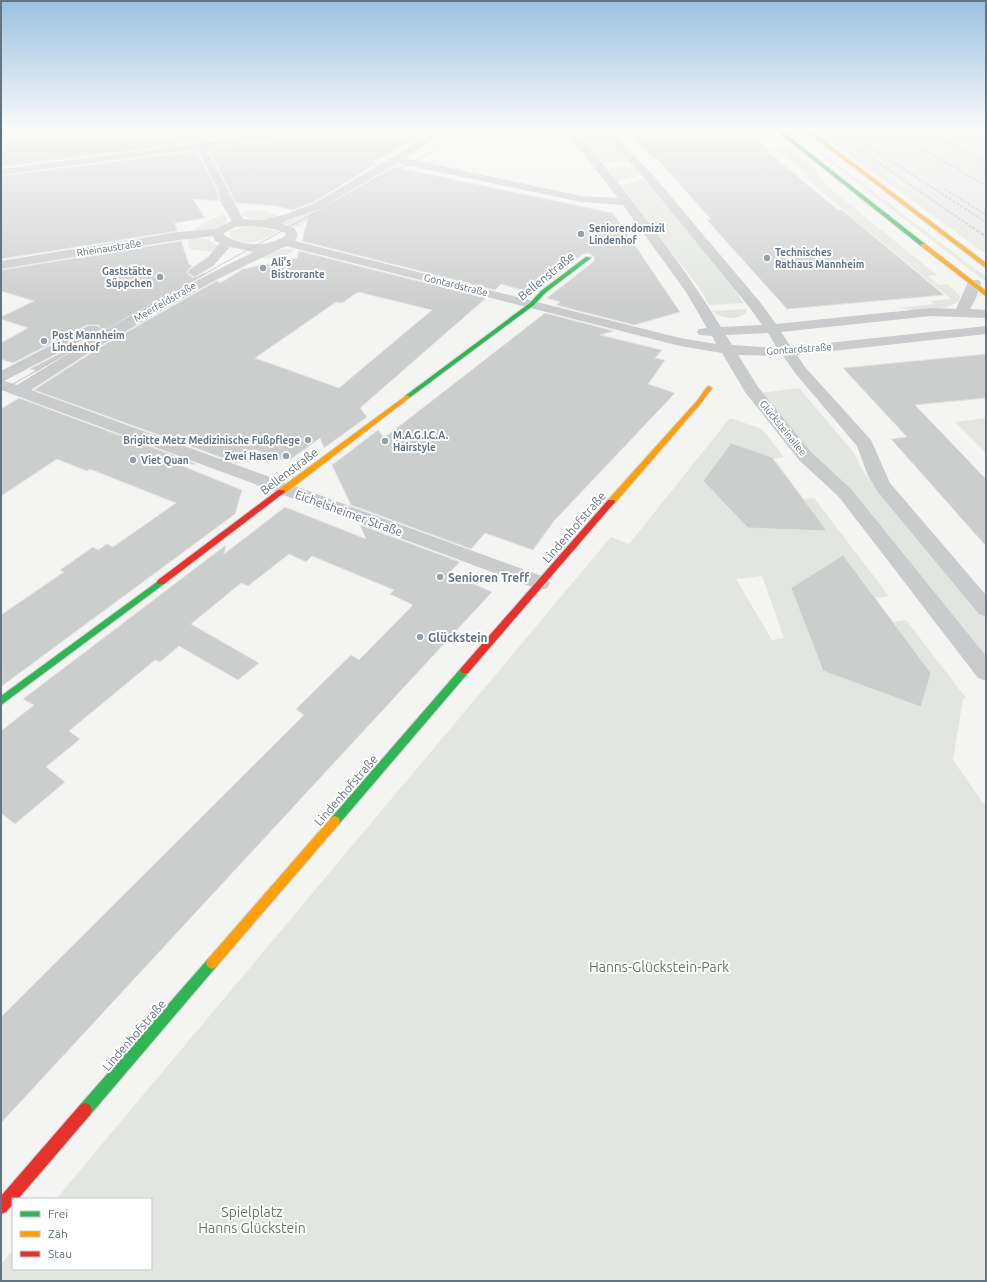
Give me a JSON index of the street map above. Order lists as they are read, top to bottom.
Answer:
{
  "streets": {
    "street": [
      "Rheinaustraße",
      "Bellenstraße",
      "Gontardstraße",
      "Meerfeldstraße",
      "Glücksteinallee",
      "Eichelsheimer Straße",
      "Lindenhofstraße"
    ]
  },
  "crossings": [
    ["Bellenstraße", "Gontardstraße"],
    ["Bellenstraße", "Eichelsheimer Straße"],
    ["Gontardstraße", "Meerfeldstraße"],
    ["Gontardstraße", "Glücksteinallee"],
    ["Meerfeldstraße", "Eichelsheimer Straße"],
    ["Eichelsheimer Straße", "Lindenhofstraße"]
  ],
  "parks": ["Hanns-Glückstein-Park", "Spielplatz Hanns Glückstein"],
  "places": [
    "Seniorendomizil Lindenhof",
    "Technisches Rathaus Mannheim",
    "Ali's Bistrorante",
    "Gaststätte Süppchen",
    "Post Mannheim Lindenhof",
    "Brigitte Metz Medizinische Fußpflege",
    "M.A.G.I.C.A. Hairstyle",
    "Zwei Hasen",
    "Viet Quan",
    "Senioren Treff",
    "Glückstein"
  ],
  "legend": ["Frei", "Zäh", "Stau"]
}
